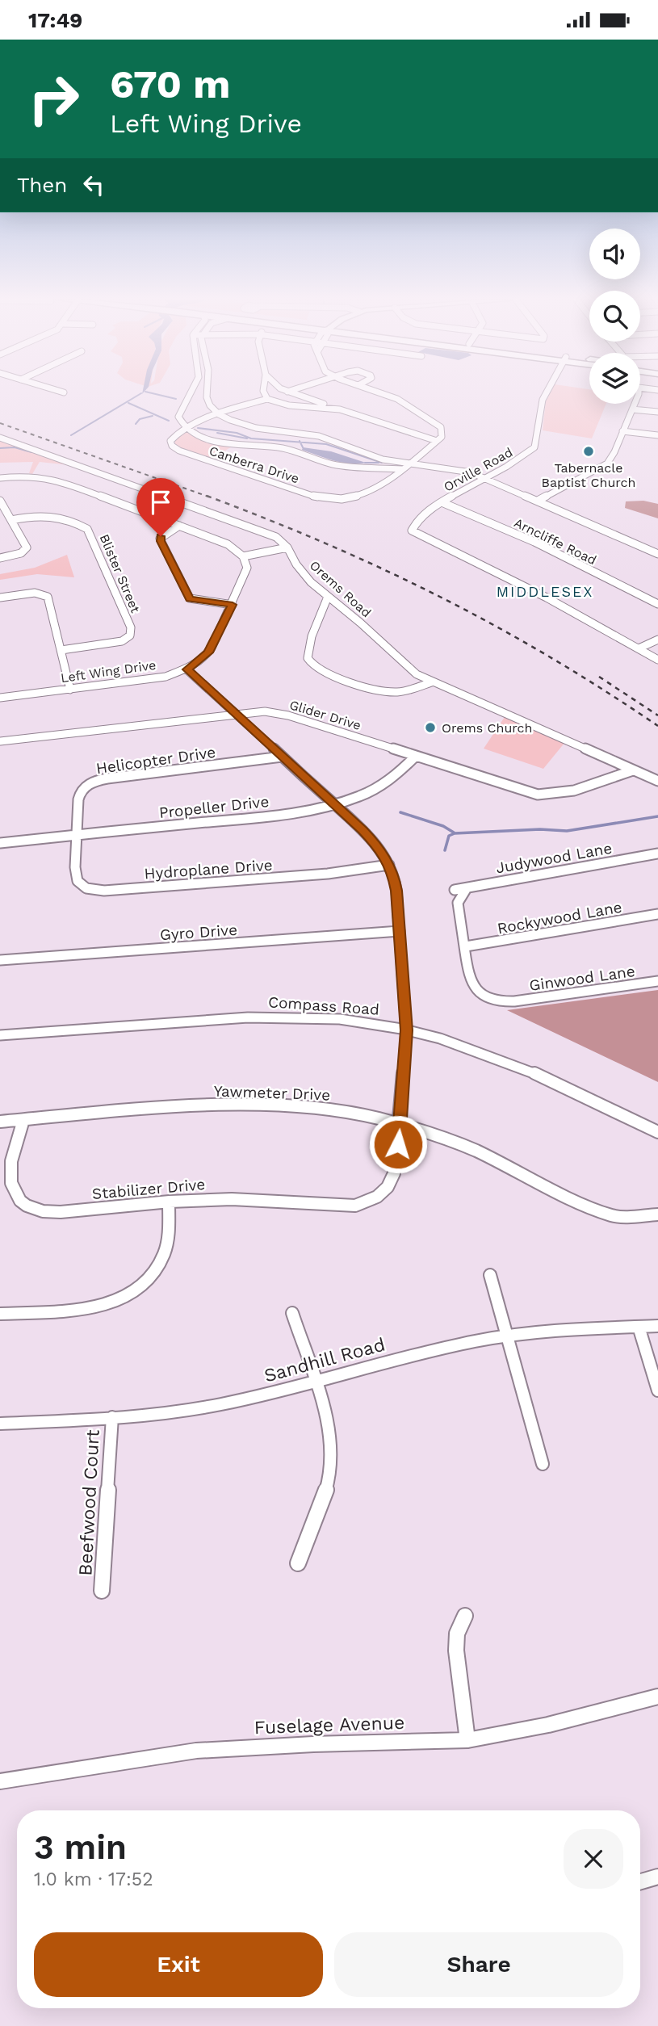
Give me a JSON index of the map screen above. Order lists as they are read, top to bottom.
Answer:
{
  "streets": {
    "street": [
      "Canberra Drive",
      "Orville Road",
      "Arncliffe Road",
      "Blister Street",
      "Orems Road",
      "Left Wing Drive",
      "Glider Drive",
      "Helicopter Drive",
      "Propeller Drive",
      "Judywood Lane",
      "Hydroplane Drive",
      "Rockywood Lane",
      "Gyro Drive",
      "Ginwood Lane",
      "Compass Road",
      "Yawmeter Drive",
      "Stabilizer Drive",
      "Sandhill Road",
      "Beefwood Court",
      "Fuselage Avenue"
    ]
  },
  "crossings": [
    ["Orville Road", "Arncliffe Road"],
    ["Orems Road", "Glider Drive"],
    ["Glider Drive", "Propeller Drive"],
    ["Helicopter Drive", "Propeller Drive"],
    ["Helicopter Drive", "Hydroplane Drive"],
    ["Propeller Drive", "Hydroplane Drive"],
    ["Rockywood Lane", "Ginwood Lane"],
    ["Yawmeter Drive", "Stabilizer Drive"],
    ["Sandhill Road", "Beefwood Court"]
  ],
  "districts": ["MIDDLESEX"],
  "places": ["Tabernacle Baptist Church", "Orems Church"],
  "page": {
    "status": "17:49",
    "turn": ["670 m", "Left Wing Drive"],
    "then": "Then",
    "heading": ["3 min", "1.0 km · 17:52"],
    "buttons": ["Exit", "Share"]
  }
}
